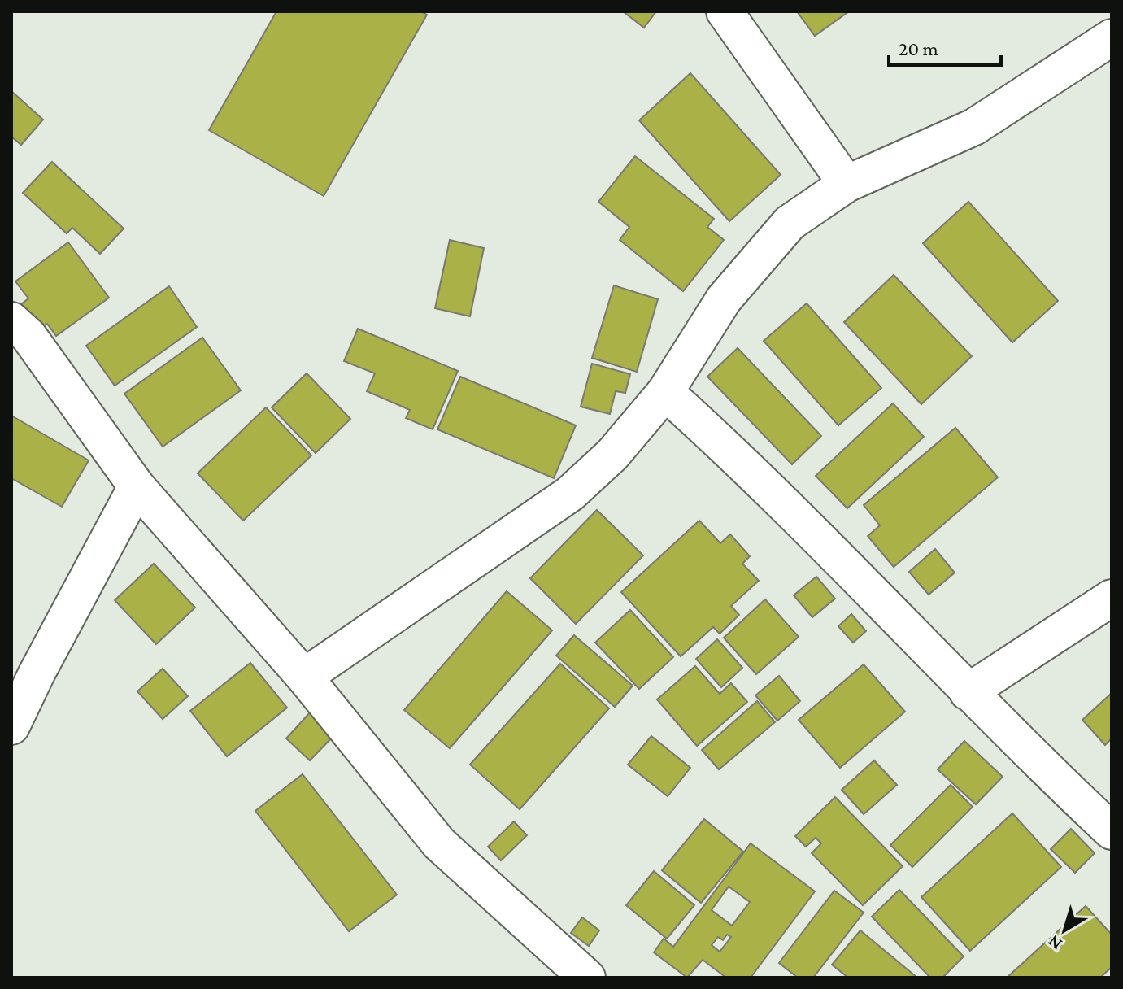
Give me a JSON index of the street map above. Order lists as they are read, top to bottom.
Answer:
{
  "scale_bar": "20 m",
  "north": "bottom left"
}
